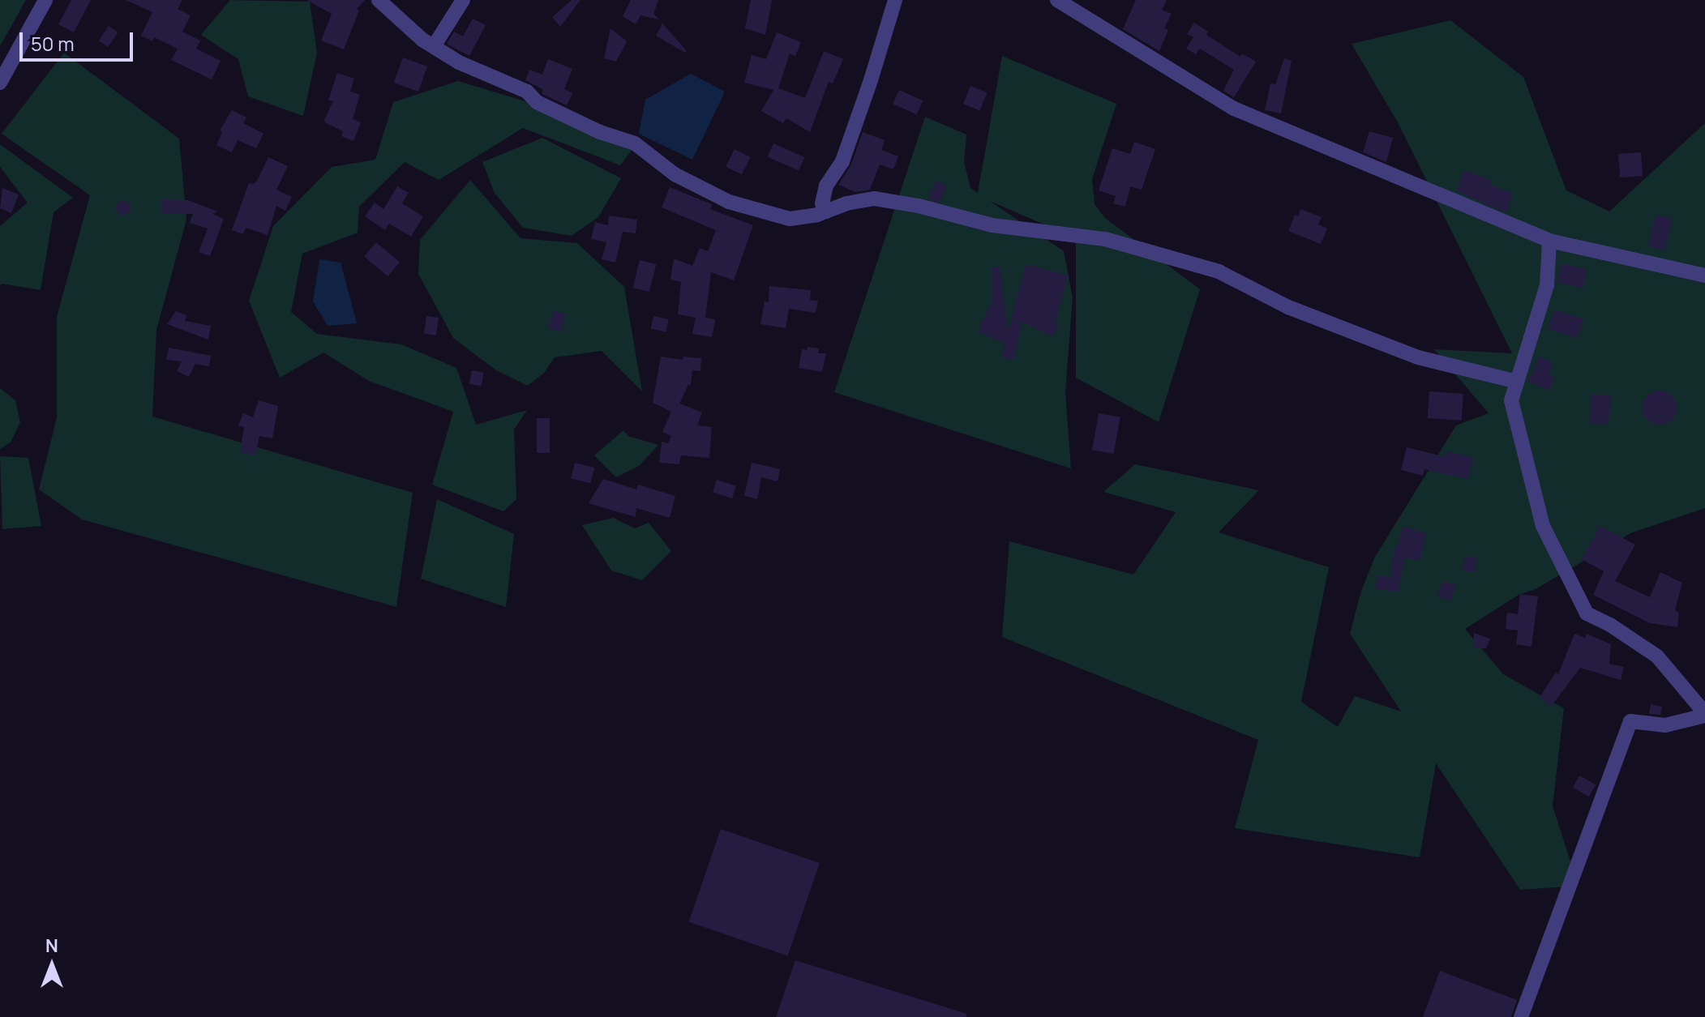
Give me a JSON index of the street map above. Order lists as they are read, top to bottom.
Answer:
{
  "scale_bar": "50 m",
  "north": "top"
}
